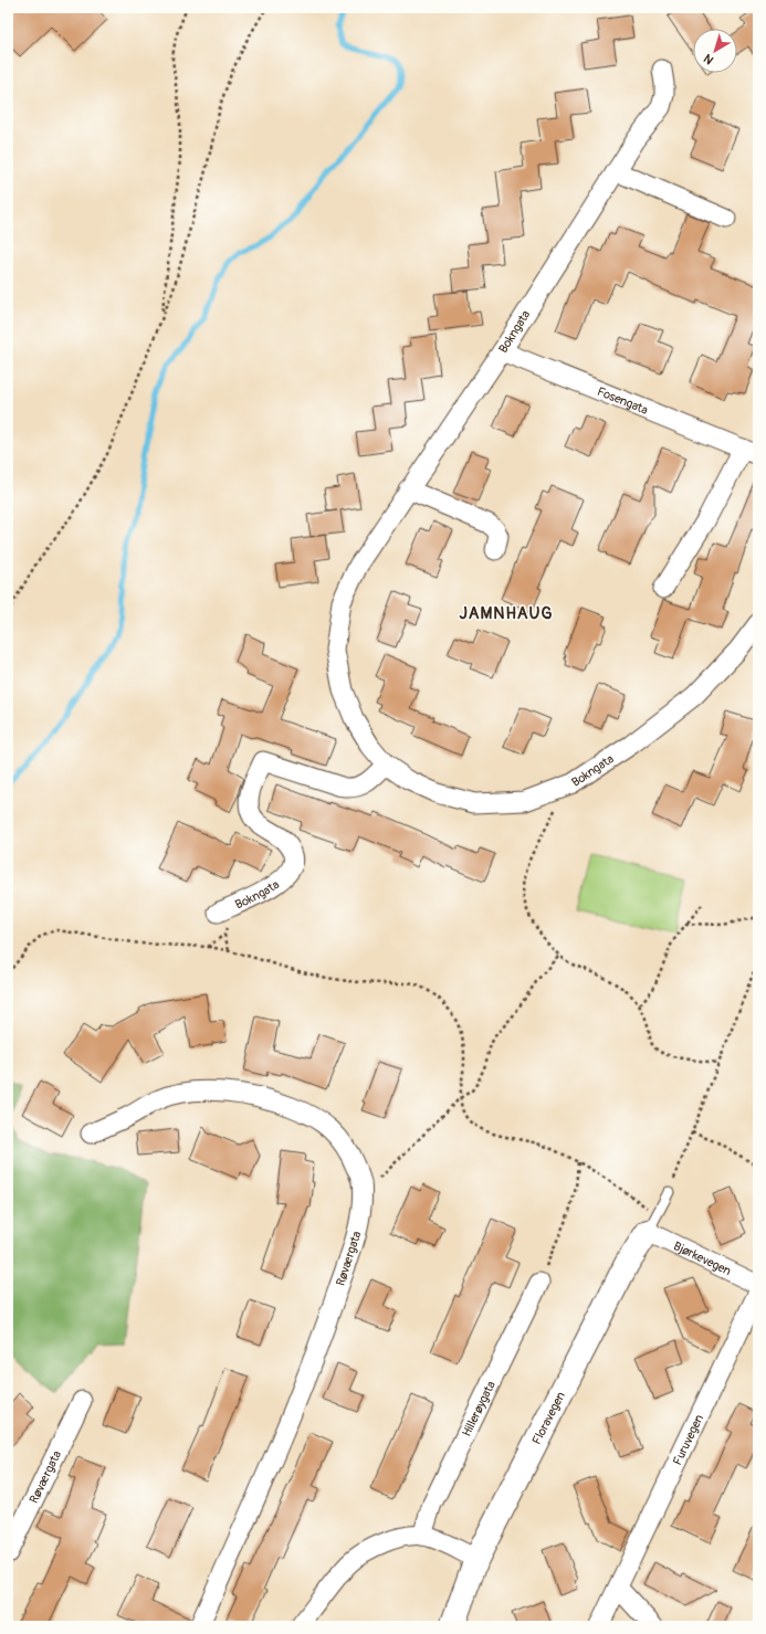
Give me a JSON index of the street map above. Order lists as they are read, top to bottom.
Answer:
{
  "streets": {
    "street": [
      "Bokngata",
      "Fosengata",
      "Røværgata",
      "Bjørkevegen",
      "Hillerøygata",
      "Floravegen",
      "Furuvegen"
    ]
  },
  "crossings": [
    ["Bokngata", "Fosengata"],
    ["Bjørkevegen", "Floravegen"]
  ],
  "districts": ["JAMNHAUG"],
  "north": "bottom left"
}
